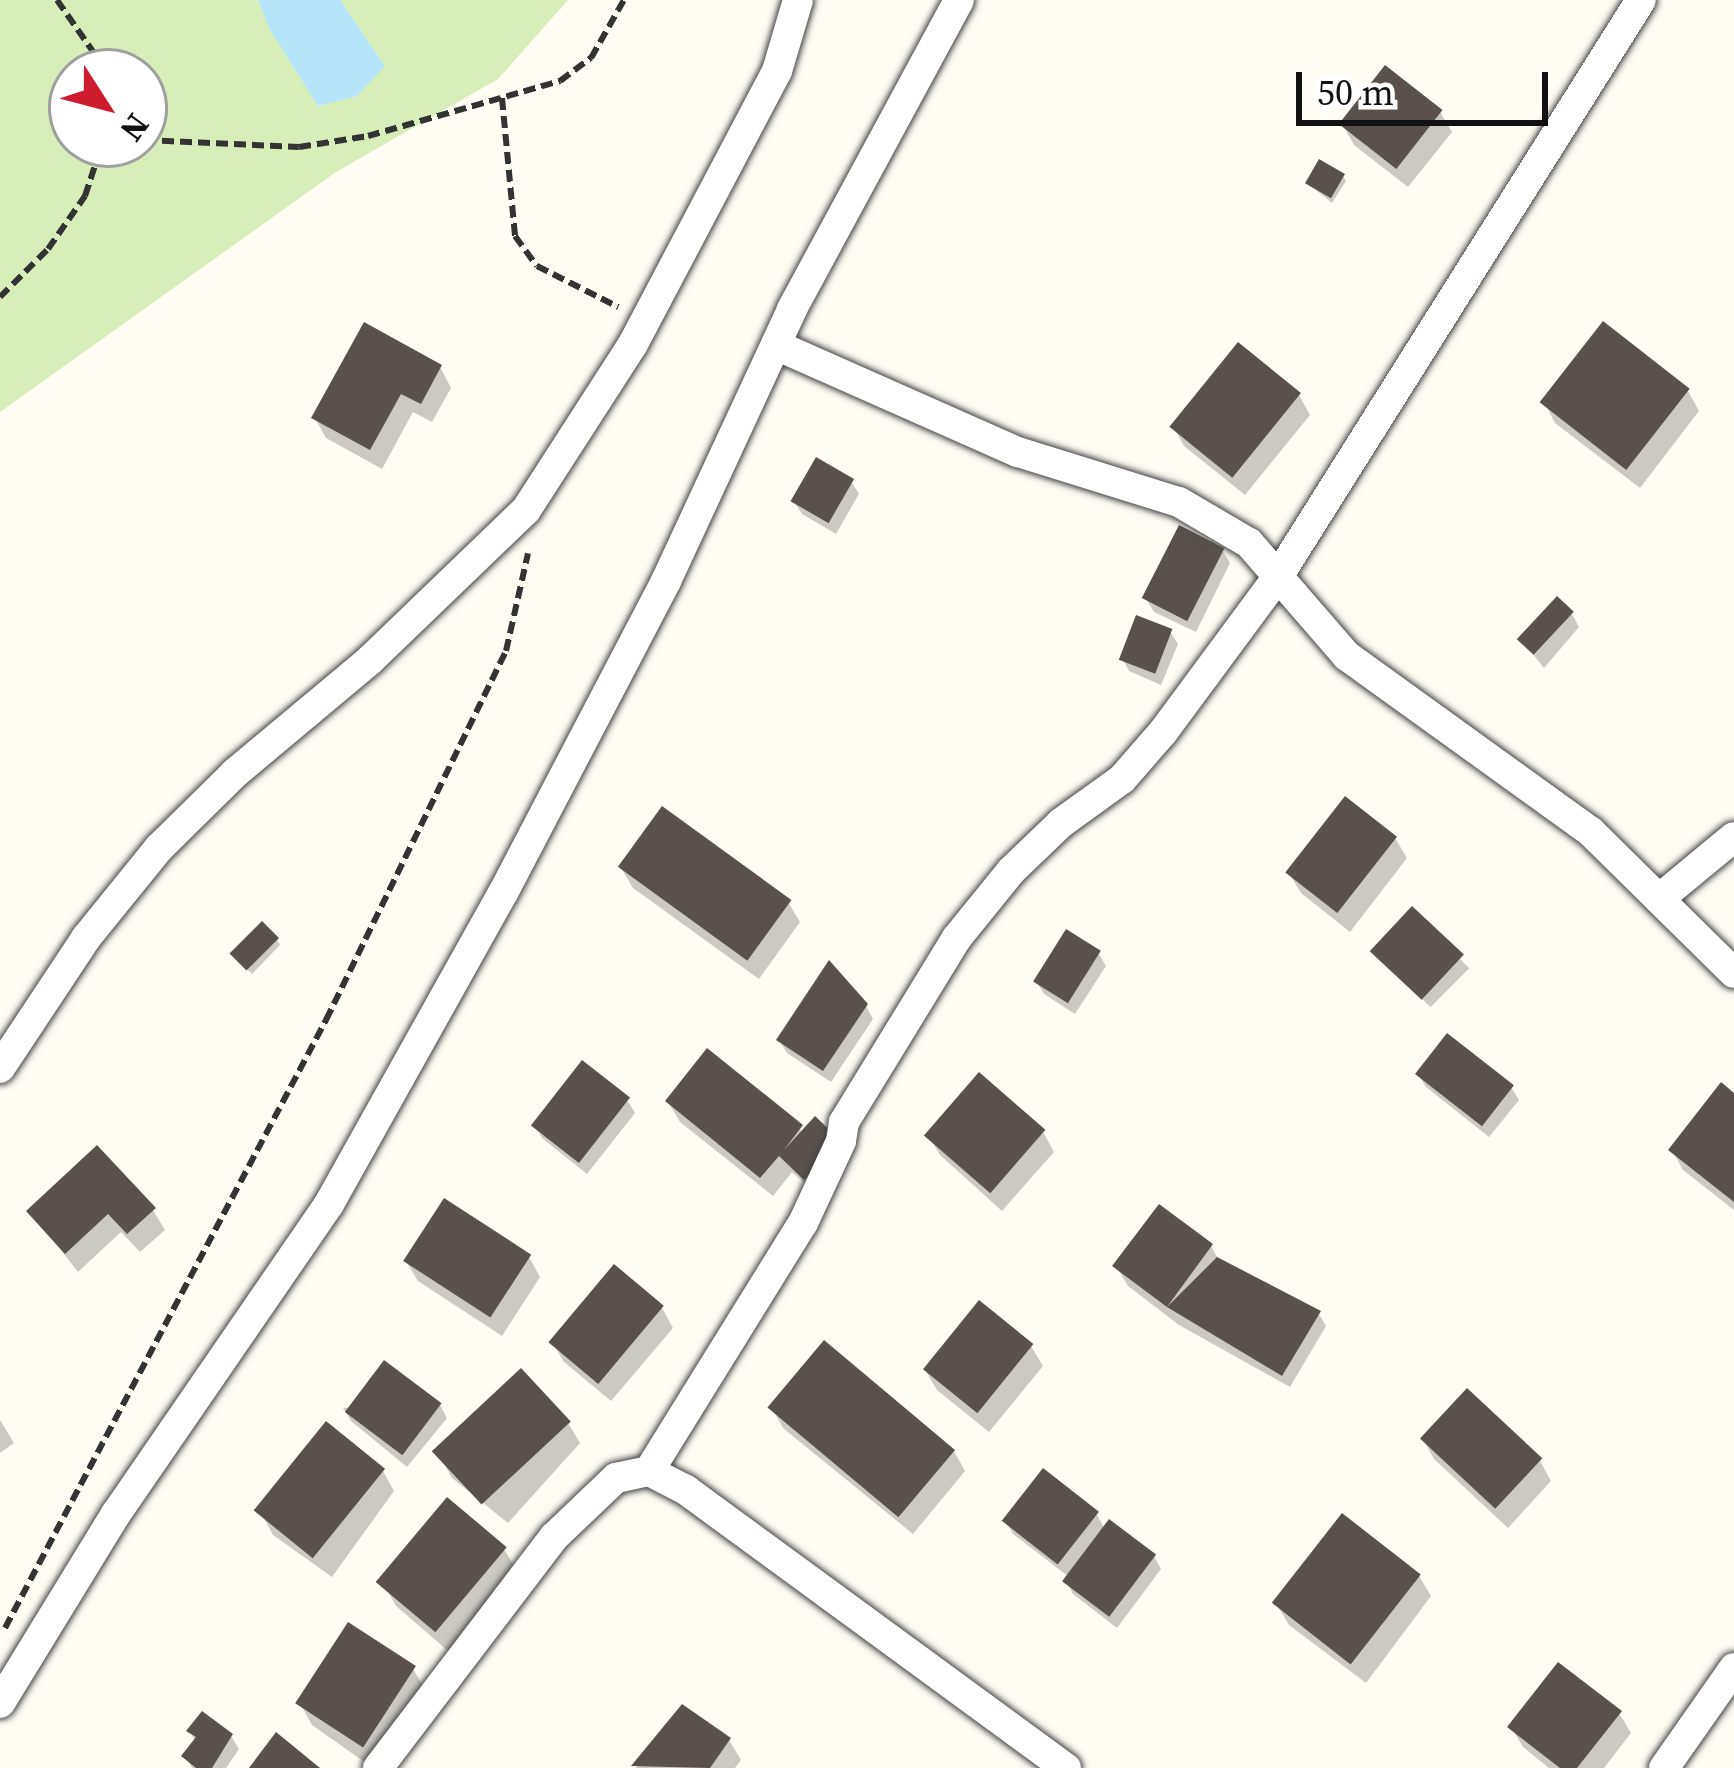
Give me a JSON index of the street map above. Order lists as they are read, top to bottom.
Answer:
{
  "scale_bar": "50 m",
  "north": "bottom right"
}
